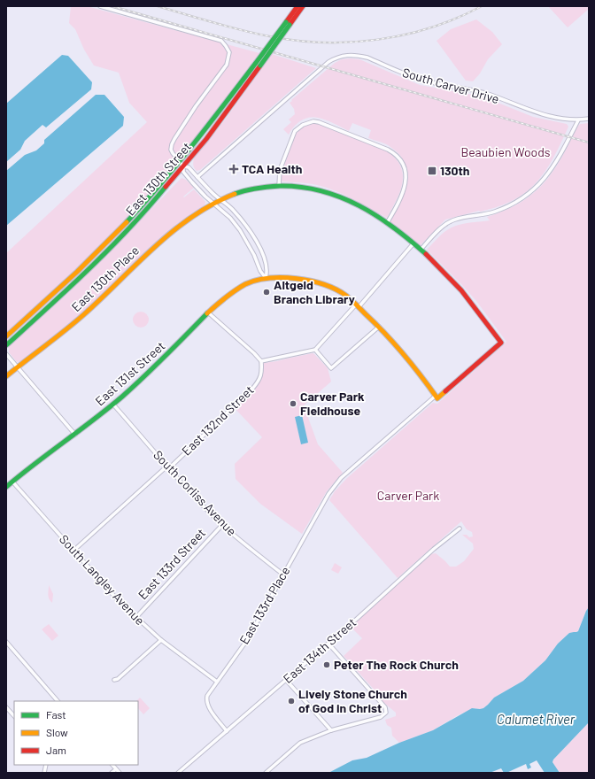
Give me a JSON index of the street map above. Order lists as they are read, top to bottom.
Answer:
{
  "streets": {
    "street": [
      "South Carver Drive",
      "East 130th Street",
      "East 130th Place",
      "East 131st Street",
      "East 132nd Street",
      "South Corliss Avenue",
      "East 133rd Street",
      "South Langley Avenue",
      "East 133rd Place",
      "East 134th Street"
    ]
  },
  "crossings": [
    ["East 130th Place", "East 131st Street"],
    ["East 130th Place", "East 133rd Place"],
    ["East 131st Street", "South Corliss Avenue"],
    ["East 131st Street", "South Langley Avenue"],
    ["East 131st Street", "East 133rd Place"],
    ["East 132nd Street", "South Corliss Avenue"],
    ["East 132nd Street", "South Langley Avenue"],
    ["South Corliss Avenue", "East 133rd Street"],
    ["South Corliss Avenue", "East 133rd Place"],
    ["East 133rd Street", "South Langley Avenue"],
    ["South Langley Avenue", "East 133rd Place"],
    ["East 133rd Place", "East 134th Street"]
  ],
  "water": ["Calumet River"],
  "parks": ["Beaubien Woods", "Carver Park"],
  "places": {
    "health": ["TCA Health"],
    "transit": ["130th"],
    "other": [
      "Altgeld Branch Library",
      "Carver Park Fieldhouse",
      "Peter The Rock Church",
      "Lively Stone Church of God in Christ"
    ]
  },
  "legend": ["Fast", "Slow", "Jam"]
}
